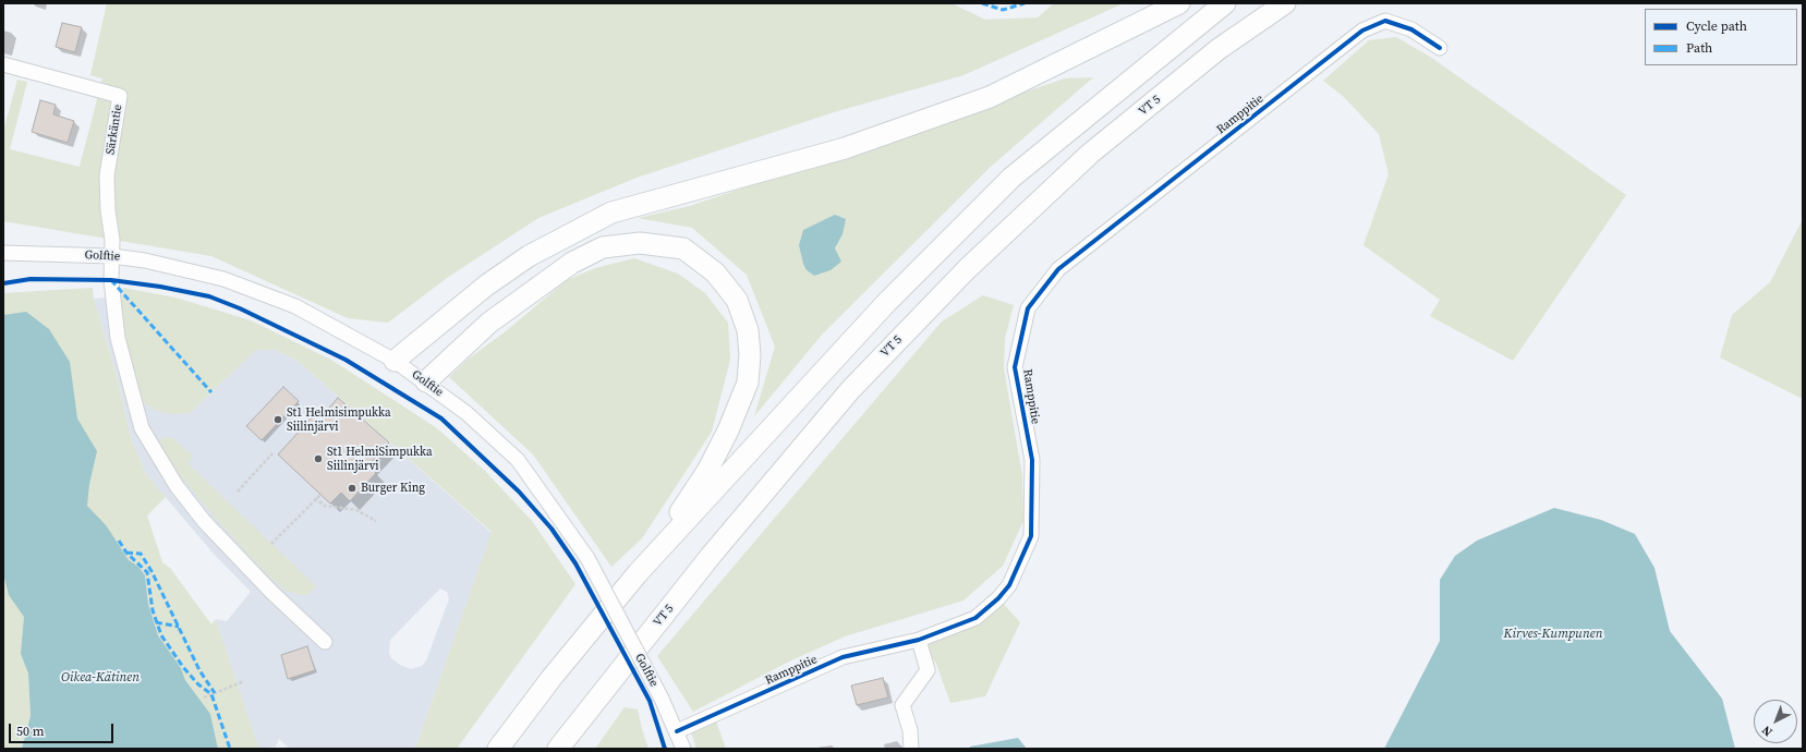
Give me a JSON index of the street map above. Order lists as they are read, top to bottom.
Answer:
{
  "streets": {
    "highway": ["VT 5"],
    "street": ["Ramppitie", "Särkäntie", "Golftie"]
  },
  "crossings": [
    ["Ramppitie", "Golftie"],
    ["Särkäntie", "Golftie"]
  ],
  "water": ["Kirves-Kumpunen", "Oikea-Kätinen"],
  "places": ["St1 Helmisimpukka Siilinjärvi", "St1 HelmiSimpukka Siilinjärvi", "Burger King"],
  "legend": ["Cycle path", "Path"],
  "scale_bar": "50 m",
  "north": "bottom left"
}
